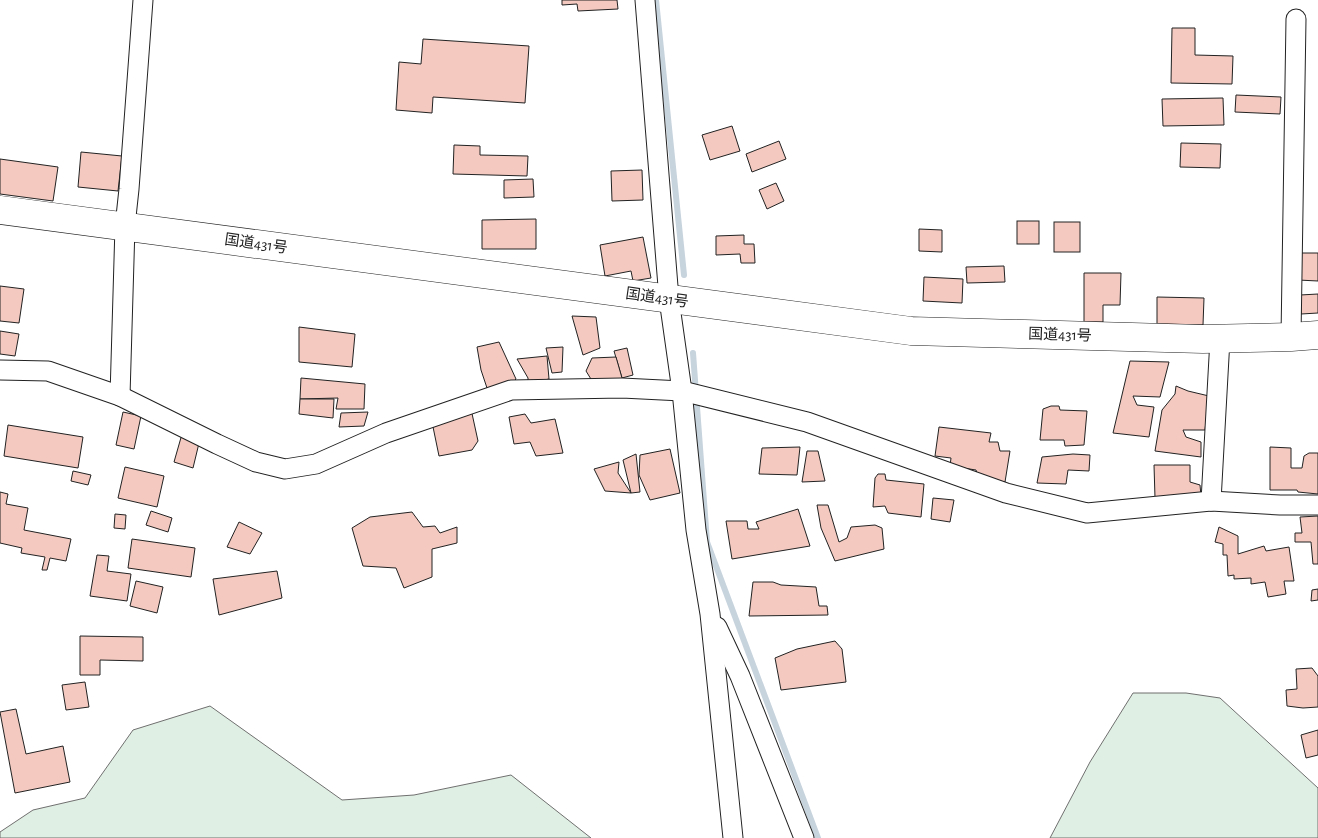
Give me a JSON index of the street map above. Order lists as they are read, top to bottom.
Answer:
{
  "streets": {
    "highway": ["国道431号"]
  }
}
